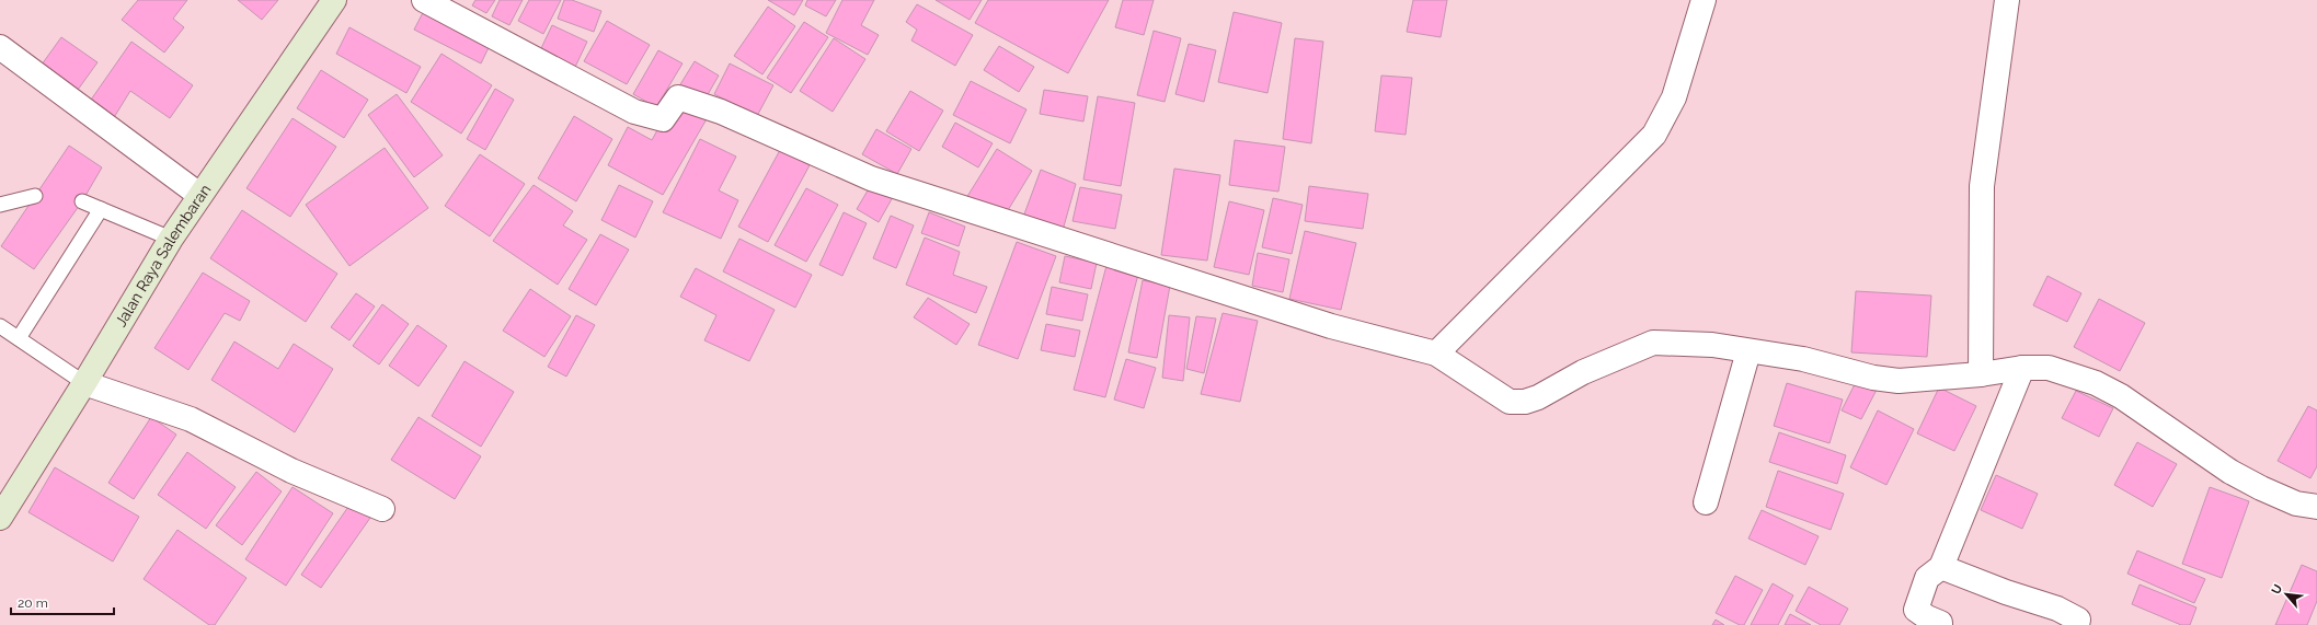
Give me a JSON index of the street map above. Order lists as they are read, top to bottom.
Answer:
{
  "streets": {
    "main road": ["Jalan Raya Salembaran"]
  },
  "scale_bar": "20 m",
  "north": "top left"
}
